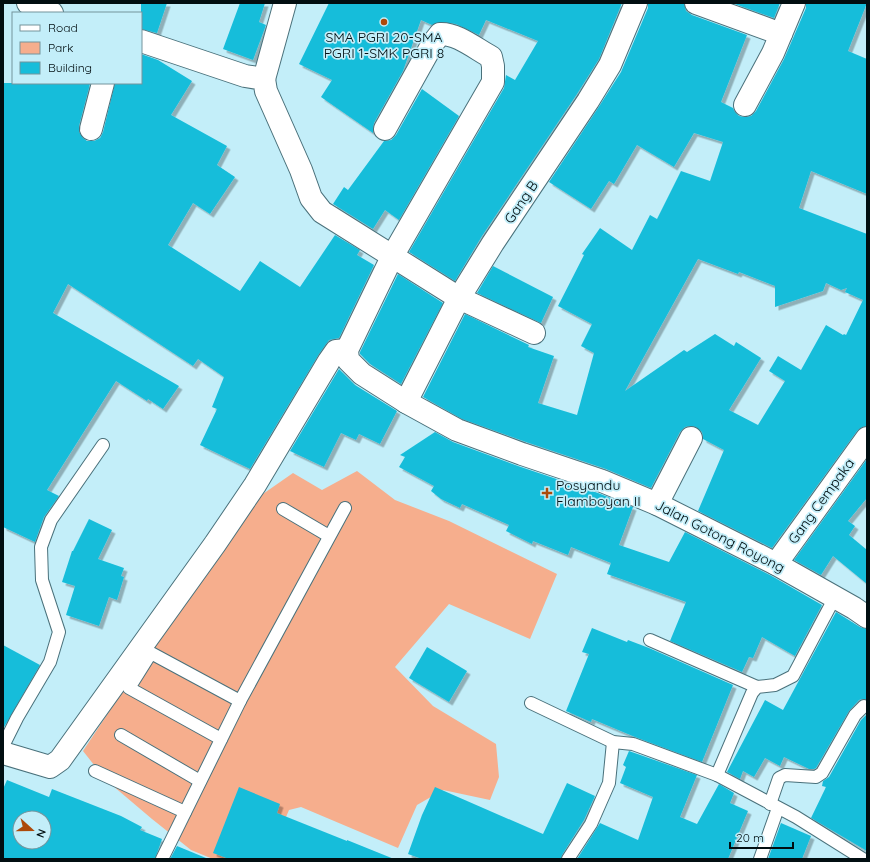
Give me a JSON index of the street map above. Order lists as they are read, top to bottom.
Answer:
{
  "streets": {
    "street": ["Gang B", "Gang Cempaka", "Jalan Gotong Royong"]
  },
  "crossings": [
    ["Gang B", "Jalan Gotong Royong"],
    ["Gang Cempaka", "Jalan Gotong Royong"]
  ],
  "places": {
    "other": ["SMA PGRI 20-SMA PGRI 1-SMK PGRI 8"],
    "health": ["Posyandu Flamboyan II"]
  },
  "legend": ["Road", "Park", "Building"],
  "scale_bar": "20 m",
  "north": "right"
}
